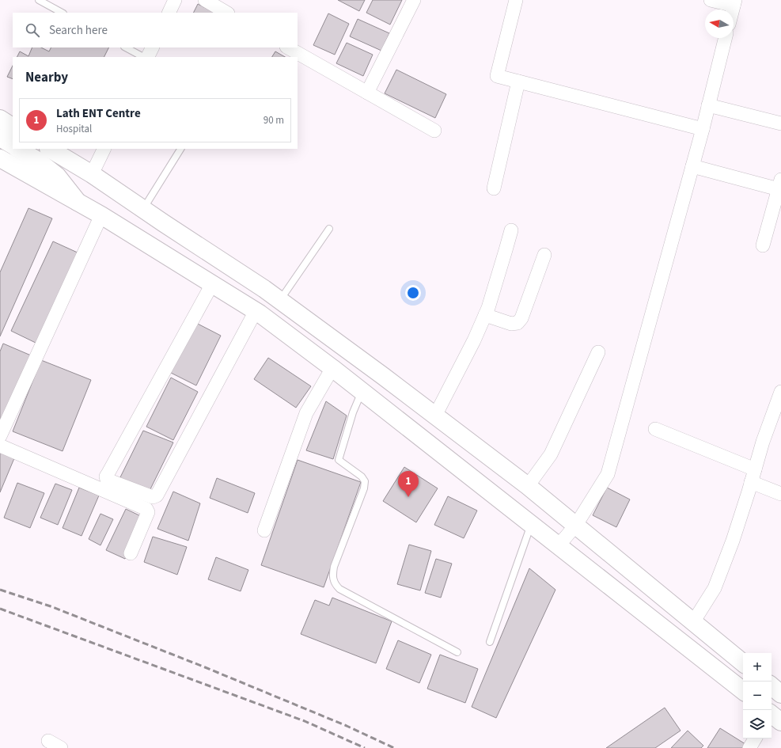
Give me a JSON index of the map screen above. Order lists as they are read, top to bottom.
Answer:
{
  "north": "left",
  "page": {
    "search": "Search here",
    "heading": "Nearby",
    "list": [
      {
        "mark": "1",
        "name": "Lath ENT Centre",
        "note": "Hospital",
        "value": "90 m"
      }
    ],
    "pins": "1",
    "map_buttons": ["+", "−"]
  }
}
